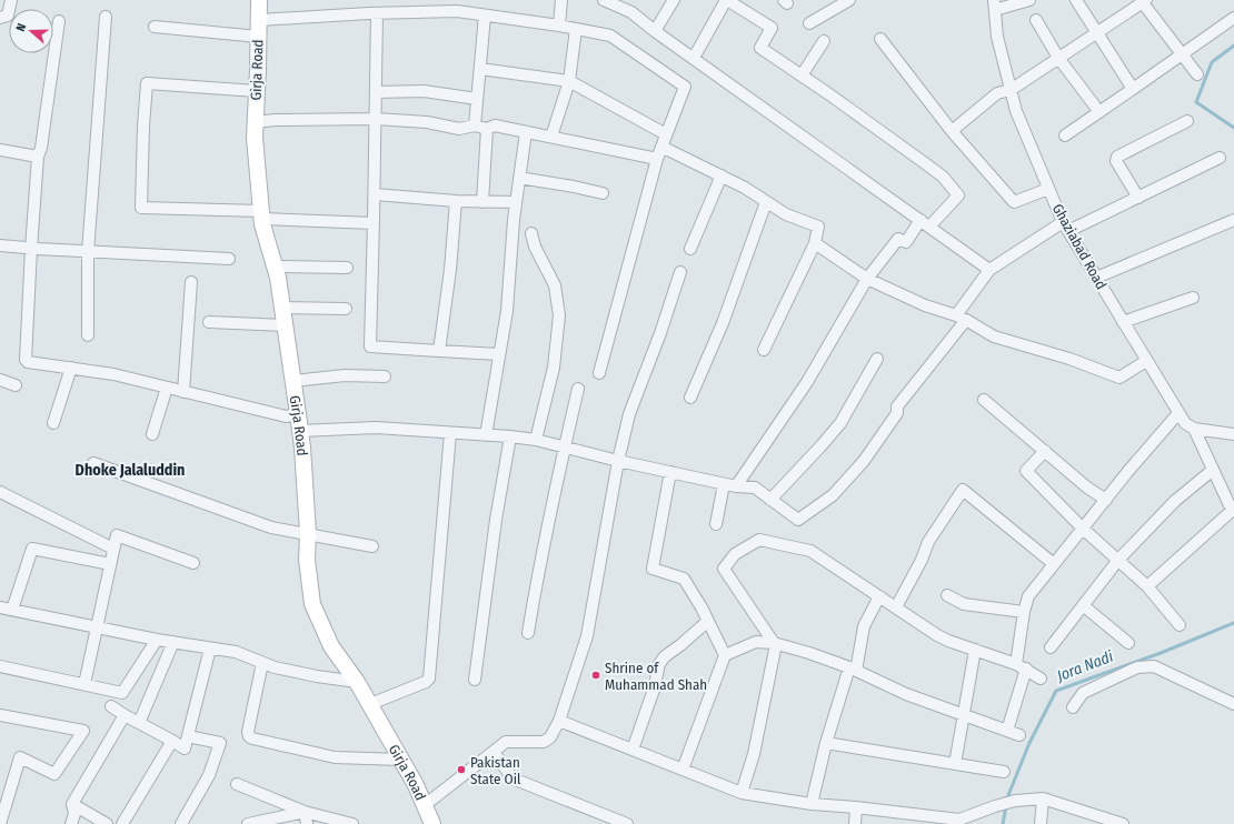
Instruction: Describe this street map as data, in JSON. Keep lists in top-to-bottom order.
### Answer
{
  "streets": {
    "main road": ["Girja Road"],
    "street": ["Ghaziabad Road"]
  },
  "districts": ["Dhoke Jalaluddin"],
  "water": ["Jora Nadi"],
  "places": ["Shrine of Muhammad Shah", "Pakistan State Oil"],
  "north": "left"
}
